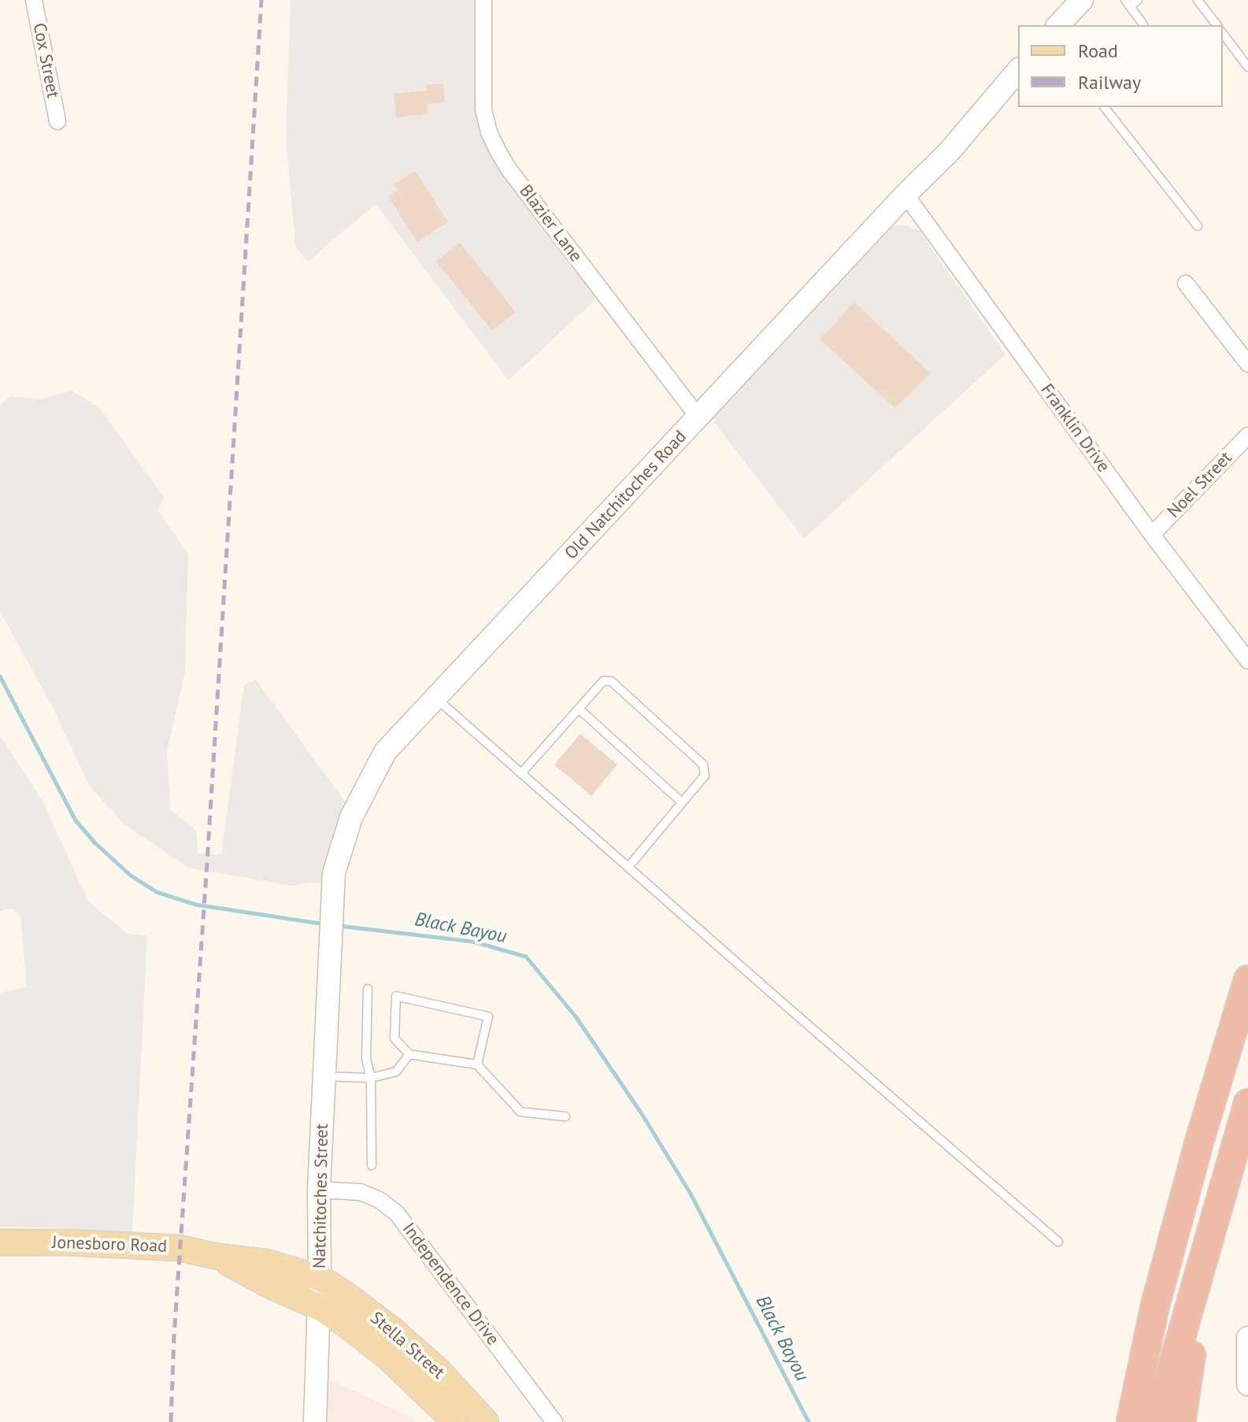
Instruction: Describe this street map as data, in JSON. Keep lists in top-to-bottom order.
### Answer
{
  "streets": {
    "main road": ["Jonesboro Road", "Stella Street"],
    "street": [
      "Cox Street",
      "Blazier Lane",
      "Franklin Drive",
      "Noel Street",
      "Old Natchitoches Road",
      "Natchitoches Street",
      "Independence Drive"
    ]
  },
  "crossings": [
    ["Blazier Lane", "Old Natchitoches Road"],
    ["Franklin Drive", "Noel Street"],
    ["Franklin Drive", "Old Natchitoches Road"],
    ["Old Natchitoches Road", "Natchitoches Street"],
    ["Natchitoches Street", "Jonesboro Road"],
    ["Natchitoches Street", "Independence Drive"],
    ["Natchitoches Street", "Stella Street"],
    ["Jonesboro Road", "Stella Street"]
  ],
  "water": ["Black Bayou"],
  "legend": ["Road", "Railway"]
}
